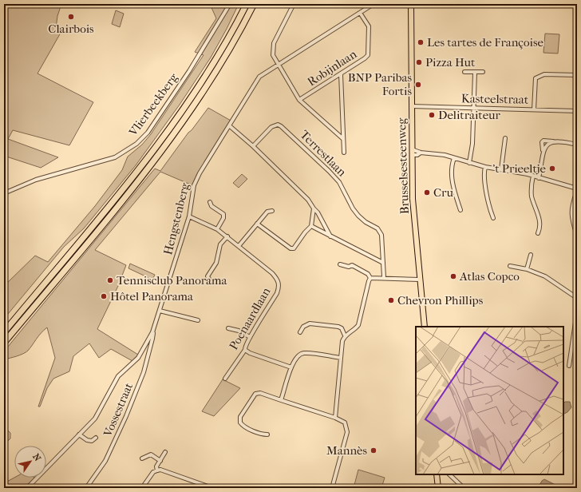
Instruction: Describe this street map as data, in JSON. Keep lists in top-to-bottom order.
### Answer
{
  "streets": {
    "main road": ["Brusselsesteenweg"],
    "street": [
      "Robijnlaan",
      "Kasteelstraat",
      "Vlierbeekberg",
      "Terrestlaan",
      "Hengstenberg",
      "Poenaardlaan",
      "Vossestraat"
    ]
  },
  "crossings": [
    ["Robijnlaan", "Hengstenberg"],
    ["Kasteelstraat", "Brusselsesteenweg"],
    ["Hengstenberg", "Poenaardlaan"],
    ["Hengstenberg", "Vossestraat"]
  ],
  "places": [
    "Clairbois",
    "Les tartes de Françoise",
    "Pizza Hut",
    "BNP Paribas Fortis",
    "Delitraiteur",
    "’t Prieeltje",
    "Cru",
    "Atlas Copco",
    "Tennisclub Panorama",
    "Hôtel Panorama",
    "Chevron Phillips",
    "Mannès"
  ],
  "north": "top right"
}
